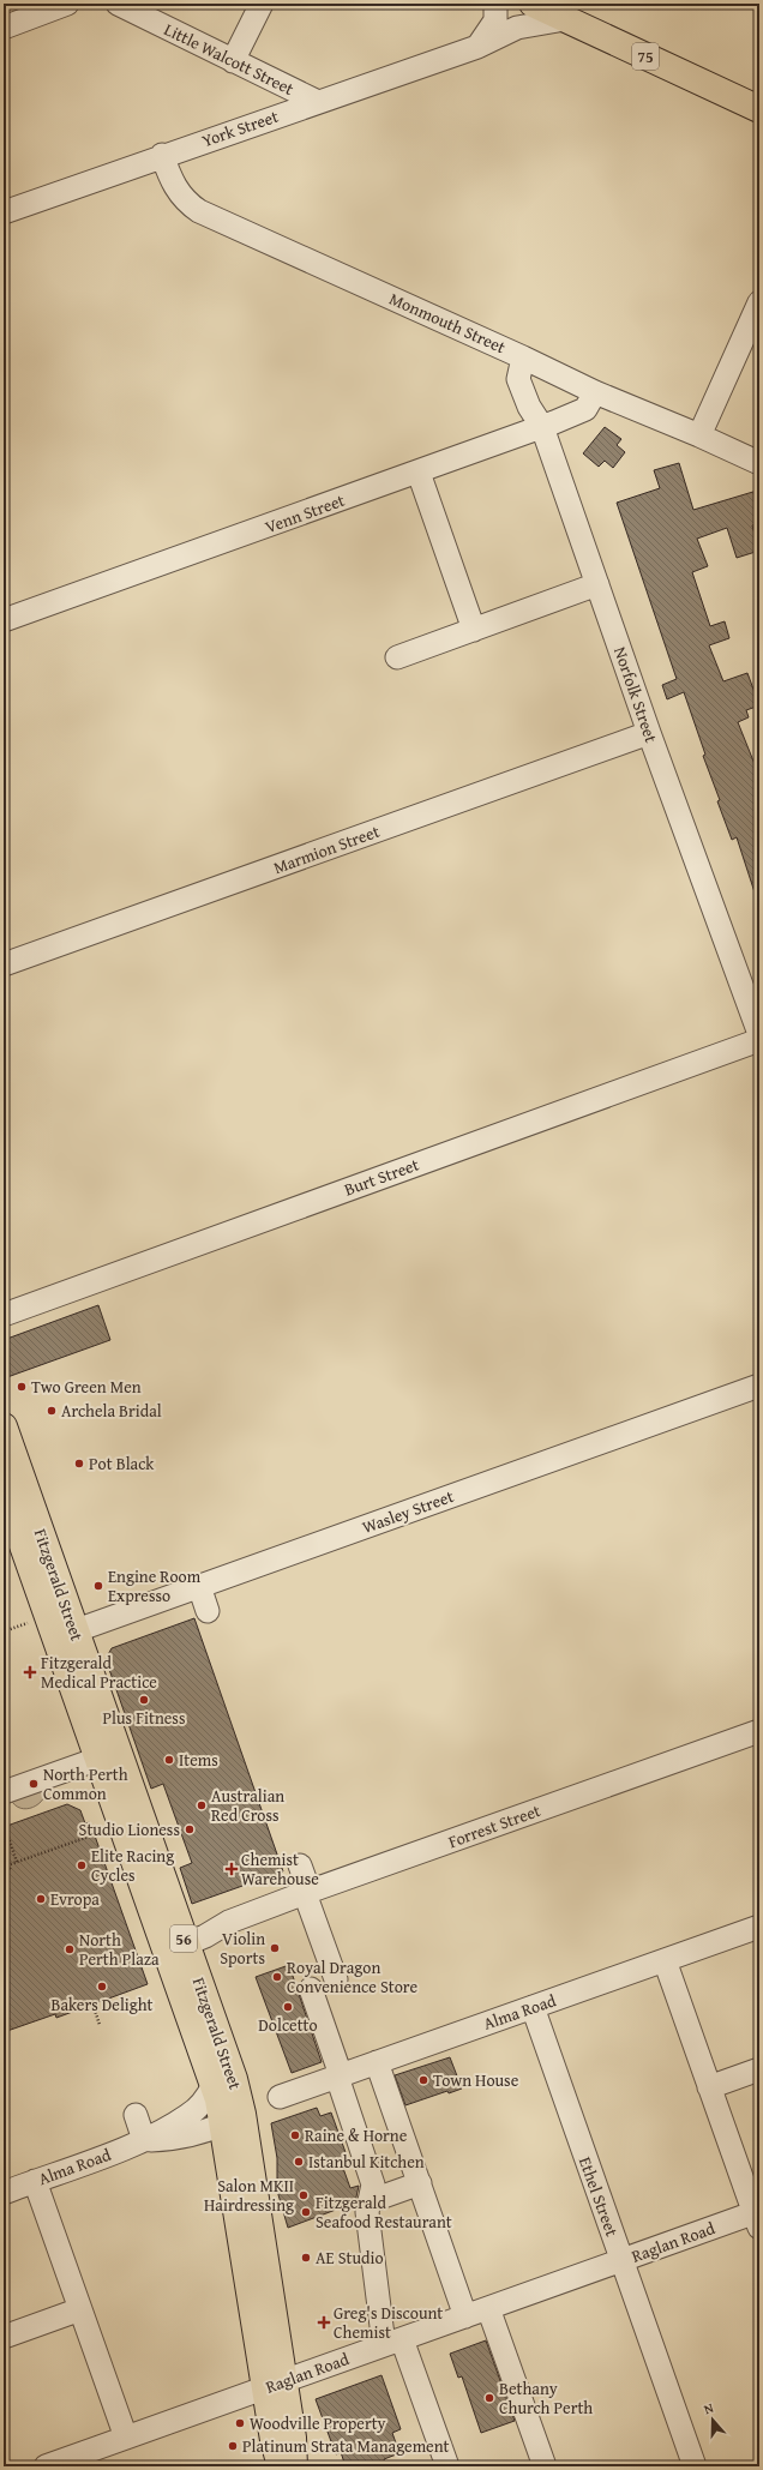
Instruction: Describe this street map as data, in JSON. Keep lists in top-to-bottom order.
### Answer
{
  "streets": {
    "main road": ["75", "Fitzgerald Street", "56"],
    "street": [
      "Little Walcott Street",
      "York Street",
      "Monmouth Street",
      "Venn Street",
      "Norfolk Street",
      "Marmion Street",
      "Burt Street",
      "Wasley Street",
      "Forrest Street",
      "Alma Road",
      "Ethel Street",
      "Raglan Road"
    ]
  },
  "crossings": [
    ["75", "York Street"],
    ["Little Walcott Street", "York Street"],
    ["York Street", "Monmouth Street"],
    ["Monmouth Street", "Venn Street"],
    ["Monmouth Street", "Norfolk Street"],
    ["Venn Street", "Norfolk Street"],
    ["Norfolk Street", "Marmion Street"],
    ["Wasley Street", "Fitzgerald Street"],
    ["Fitzgerald Street", "Forrest Street"],
    ["Fitzgerald Street", "Alma Road"],
    ["Fitzgerald Street", "Raglan Road"],
    ["Alma Road", "Ethel Street"],
    ["Ethel Street", "Raglan Road"]
  ],
  "places": {
    "other": [
      "Two Green Men",
      "Archela Bridal",
      "Pot Black",
      "Engine Room Expresso",
      "Plus Fitness",
      "Items",
      "North Perth Common",
      "Australian Red Cross",
      "Studio Lioness",
      "Elite Racing Cycles",
      "Evropa",
      "Violin Sports",
      "North Perth Plaza",
      "Royal Dragon Convenience Store",
      "Bakers Delight",
      "Dolcetto",
      "Town House",
      "Raine & Horne",
      "Istanbul Kitchen",
      "Salon MKII Hairdressing",
      "Fitzgerald Seafood Restaurant",
      "AE Studio",
      "Bethany Church Perth",
      "Woodville Property",
      "Platinum Strata Management"
    ],
    "health": ["Fitzgerald Medical Practice", "Chemist Warehouse", "Greg's Discount Chemist"]
  },
  "north": "top"
}
